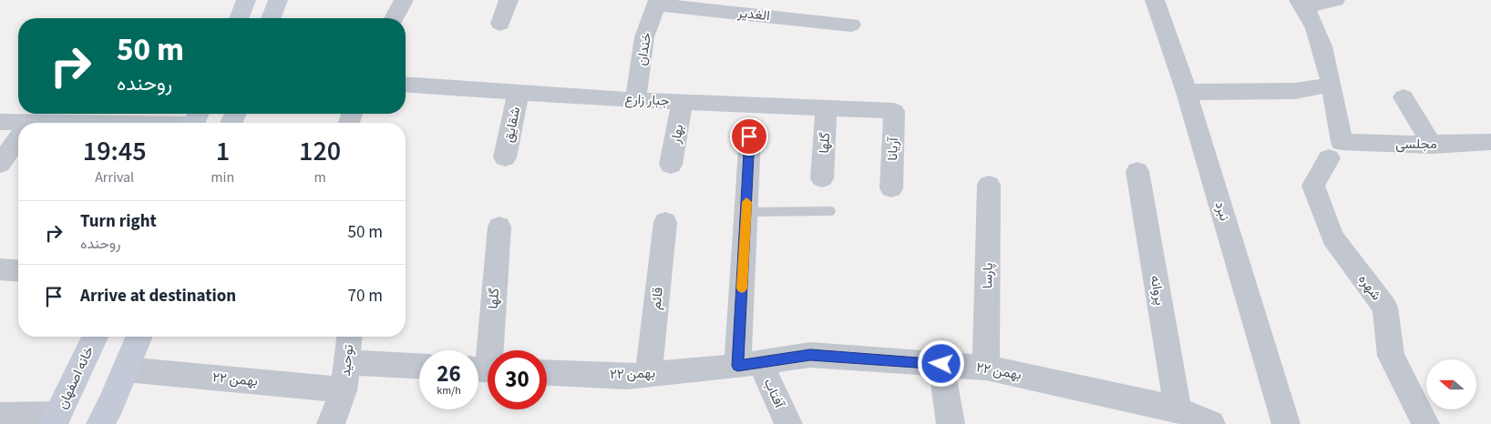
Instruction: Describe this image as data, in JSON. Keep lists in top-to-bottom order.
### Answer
{
  "streets": {
    "main road": ["خانه اصفهان"],
    "street": [
      "الغدیر",
      "خندان",
      "جبار زارع",
      "شقایق",
      "بهار",
      "گلها",
      "مجلسی",
      "آریانا",
      "نبرد",
      "پارسا",
      "شهره",
      "پروانه",
      "قائم",
      "توحید",
      "۲۲ بهمن",
      "آفتاب"
    ]
  },
  "crossings": [
    ["الغدیر", "خندان"],
    ["خندان", "جبار زارع"],
    ["جبار زارع", "شقایق"],
    ["جبار زارع", "بهار"],
    ["جبار زارع", "گلها"],
    ["جبار زارع", "آریانا"],
    ["مجلسی", "شهره"],
    ["پارسا", "۲۲ بهمن"],
    ["پروانه", "۲۲ بهمن"],
    ["قائم", "۲۲ بهمن"],
    ["توحید", "۲۲ بهمن"],
    ["۲۲ بهمن", "آفتاب"]
  ],
  "north": "left",
  "page": {
    "turn": ["50 m", "روحنده"],
    "eta": [
      "19:45",
      "Arrival",
      "1",
      "min",
      "120",
      "m"
    ],
    "list": [
      {
        "name": "Turn right",
        "note": "روحنده",
        "value": "50 m"
      },
      {
        "name": "Arrive at destination",
        "value": "70 m"
      }
    ],
    "speed": "26 km/h",
    "limit": "30"
  }
}
